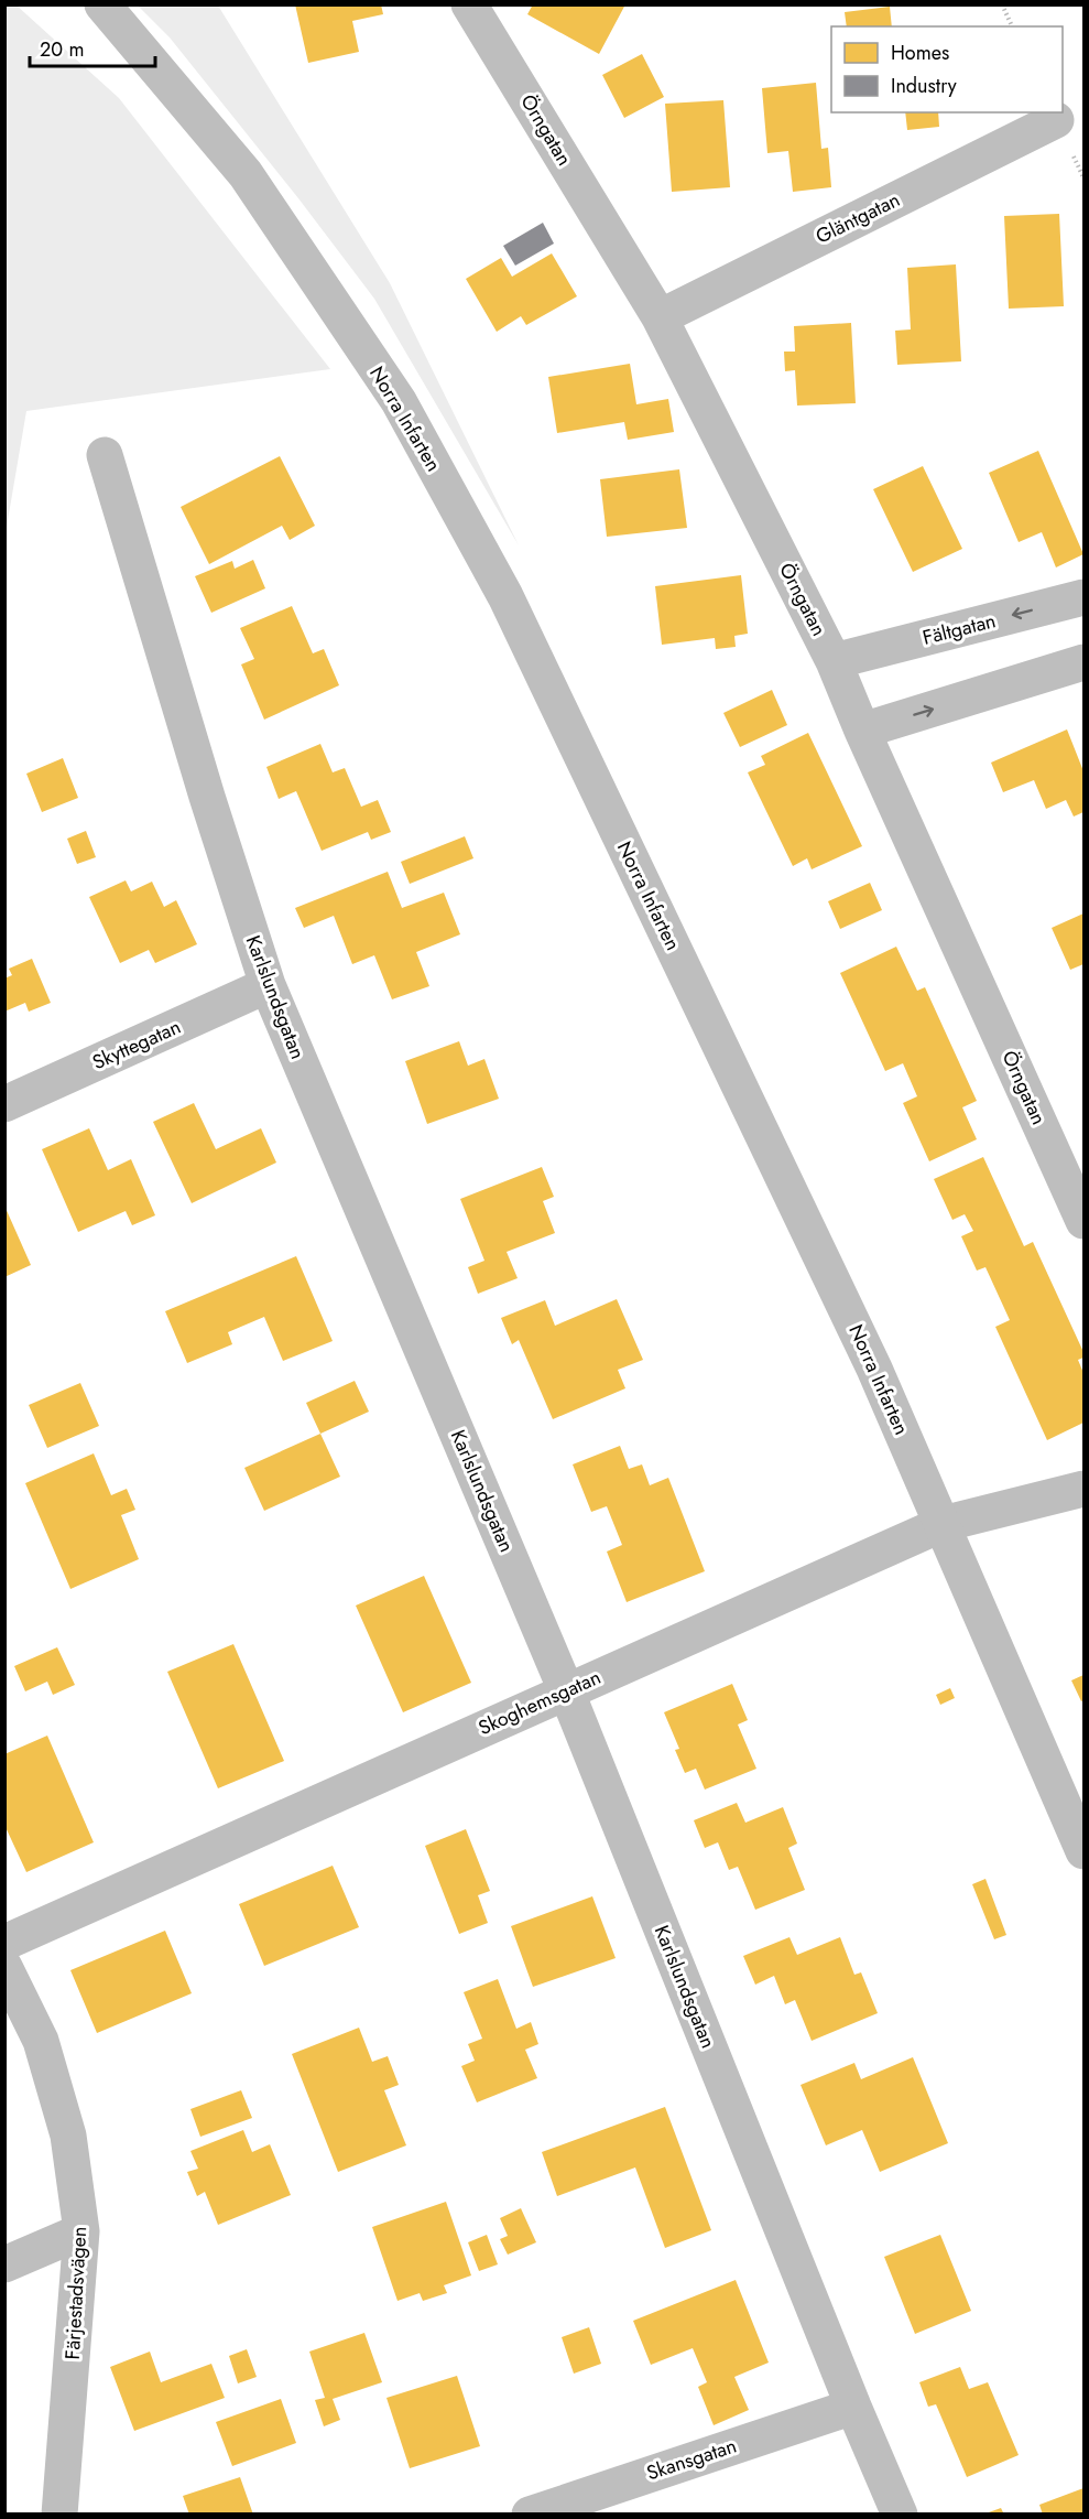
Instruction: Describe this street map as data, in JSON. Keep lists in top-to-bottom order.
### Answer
{
  "streets": {
    "street": [
      "Örngatan",
      "Gläntgatan",
      "Norra Infarten",
      "Fältgatan",
      "Karlslundsgatan",
      "Skyttegatan",
      "Skoghemsgatan",
      "Färjestadsvägen",
      "Skansgatan"
    ]
  },
  "crossings": [
    ["Örngatan", "Gläntgatan"],
    ["Örngatan", "Fältgatan"],
    ["Norra Infarten", "Skoghemsgatan"],
    ["Karlslundsgatan", "Skyttegatan"],
    ["Karlslundsgatan", "Skoghemsgatan"],
    ["Karlslundsgatan", "Skansgatan"]
  ],
  "legend": ["Homes", "Industry"],
  "scale_bar": "20 m"
}
